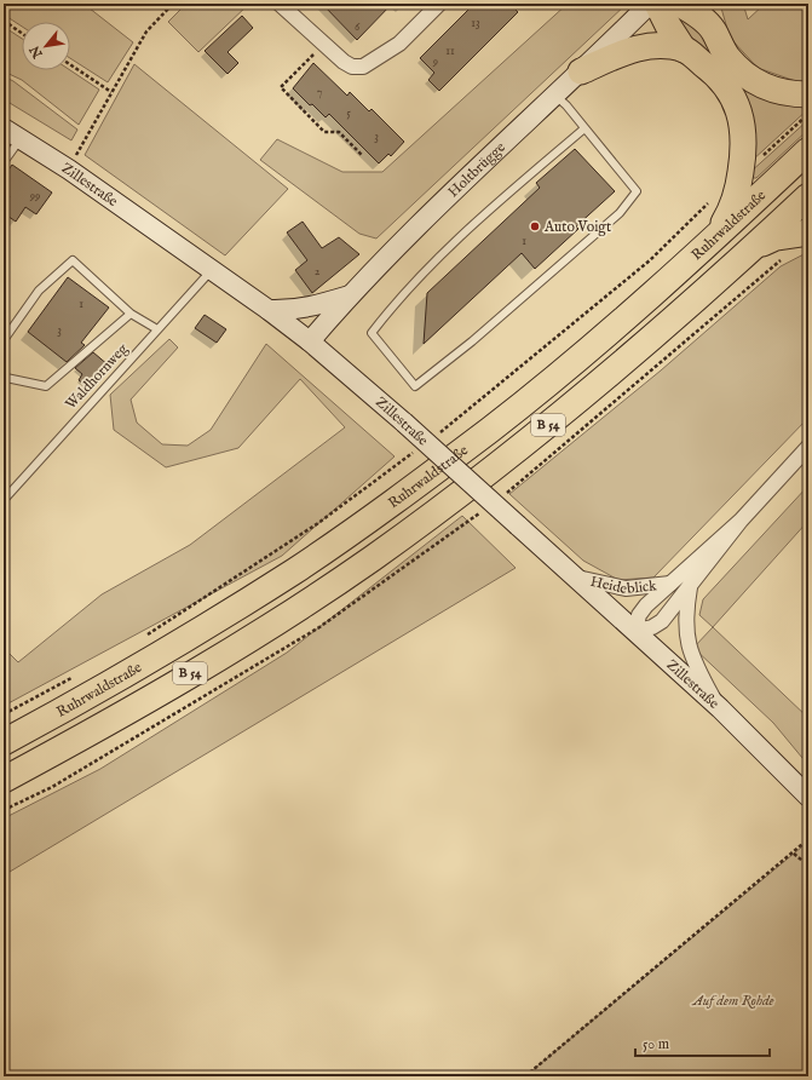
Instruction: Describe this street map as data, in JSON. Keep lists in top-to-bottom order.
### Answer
{
  "streets": {
    "highway": ["Ruhrwaldstraße", "B 54"],
    "main road": ["Holtbrügge", "Zillestraße"],
    "street": ["Heideblick"],
    "lane": ["Waldhornweg"]
  },
  "crossings": [
    ["Holtbrügge", "Zillestraße"],
    ["Zillestraße", "Waldhornweg"],
    ["Zillestraße", "Heideblick"]
  ],
  "parks": ["Auf dem Rohde"],
  "places": ["Auto Voigt"],
  "house_numbers": [
    "13",
    "6",
    "11",
    "9",
    "7",
    "5",
    "3",
    "99",
    "1",
    "2",
    "1",
    "3"
  ],
  "scale_bar": "50 m",
  "north": "bottom left"
}
